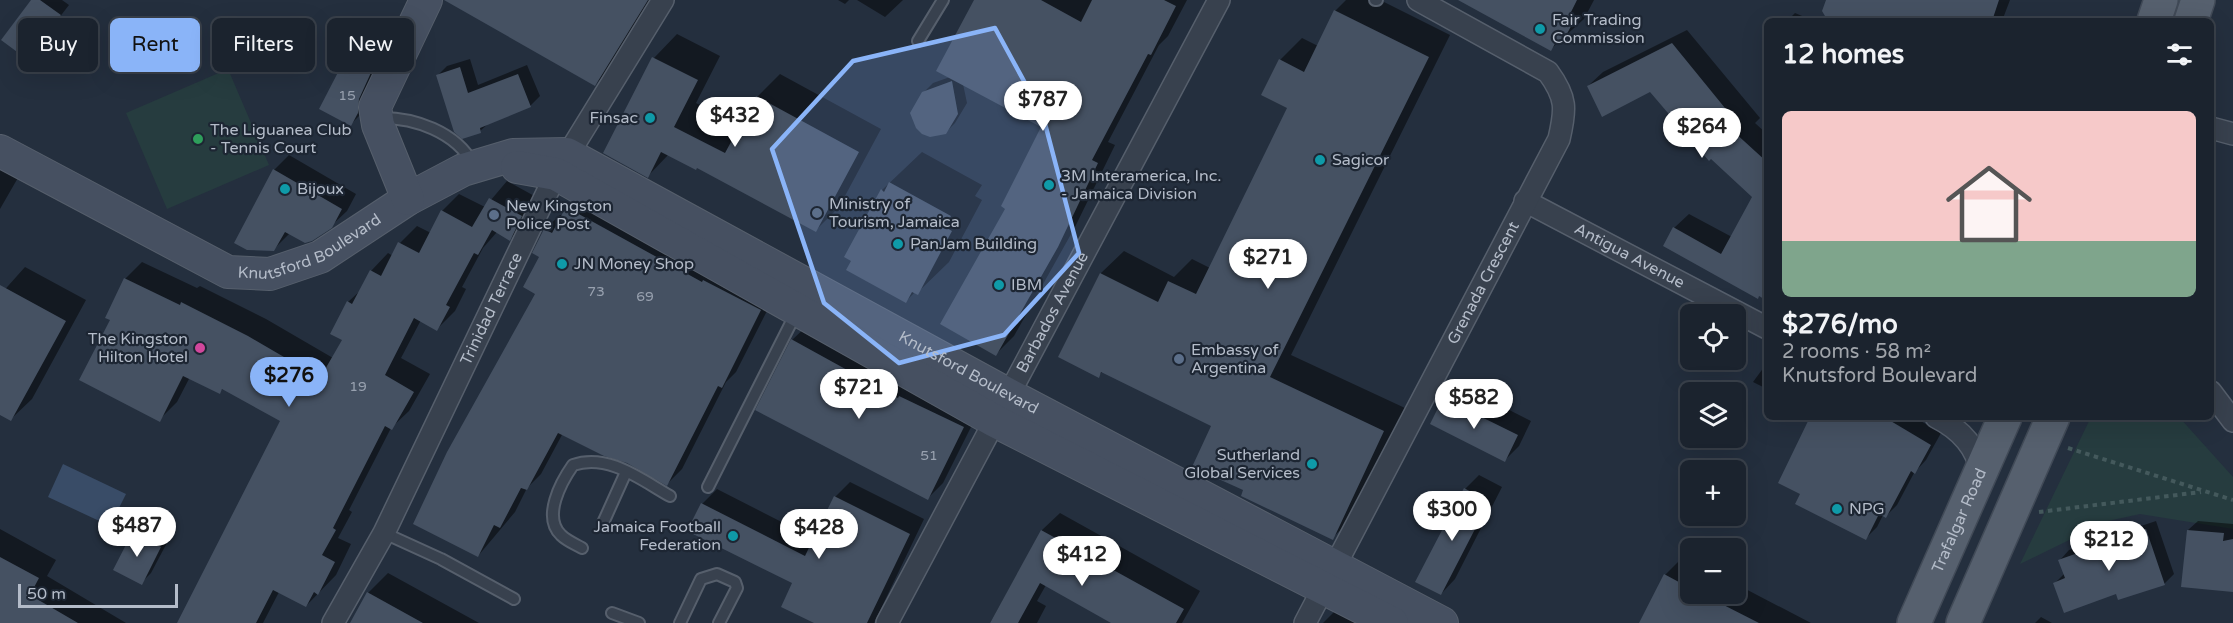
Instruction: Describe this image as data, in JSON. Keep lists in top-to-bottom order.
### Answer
{
  "streets": {
    "main road": ["Knutsford Boulevard", "Trafalgar Road"],
    "street": [
      "Antigua Avenue",
      "Grenada Crescent",
      "Trinidad Terrace",
      "Barbados Avenue"
    ]
  },
  "crossings": [
    ["Knutsford Boulevard", "Grenada Crescent"],
    ["Knutsford Boulevard", "Trinidad Terrace"],
    ["Knutsford Boulevard", "Barbados Avenue"],
    ["Antigua Avenue", "Grenada Crescent"]
  ],
  "places": [
    "Fair Trading Commission",
    "Finsac",
    "The Liguanea Club - Tennis Court",
    "Sagicor",
    "3M Interamerica, Inc. - Jamaica Division",
    "Bijoux",
    "Ministry of Tourism, Jamaica",
    "New Kingston Police Post",
    "PanJam Building",
    "JN Money Shop",
    "IBM",
    "The Kingston Hilton Hotel",
    "Embassy of Argentina",
    "Sutherland Global Services",
    "NPG",
    "Jamaica Football Federation"
  ],
  "house_numbers": [
    "15",
    "73",
    "69",
    "19",
    "51"
  ],
  "scale_bar": "50 m",
  "page": {
    "chip": [
      "Buy",
      "Rent",
      "Filters",
      "New"
    ],
    "heading": "12 homes",
    "price": [
      "$787",
      "$432",
      "$264",
      "$271",
      "$276",
      "$721",
      "$582",
      "$300",
      "$487",
      "$428",
      "$212",
      "$412"
    ],
    "list": [
      {
        "name": "$276/mo",
        "note": "2 rooms · 58 m² · Knutsford Boulevard"
      }
    ],
    "map_buttons": ["+", "−"],
    "scale": "50 m"
  }
}
